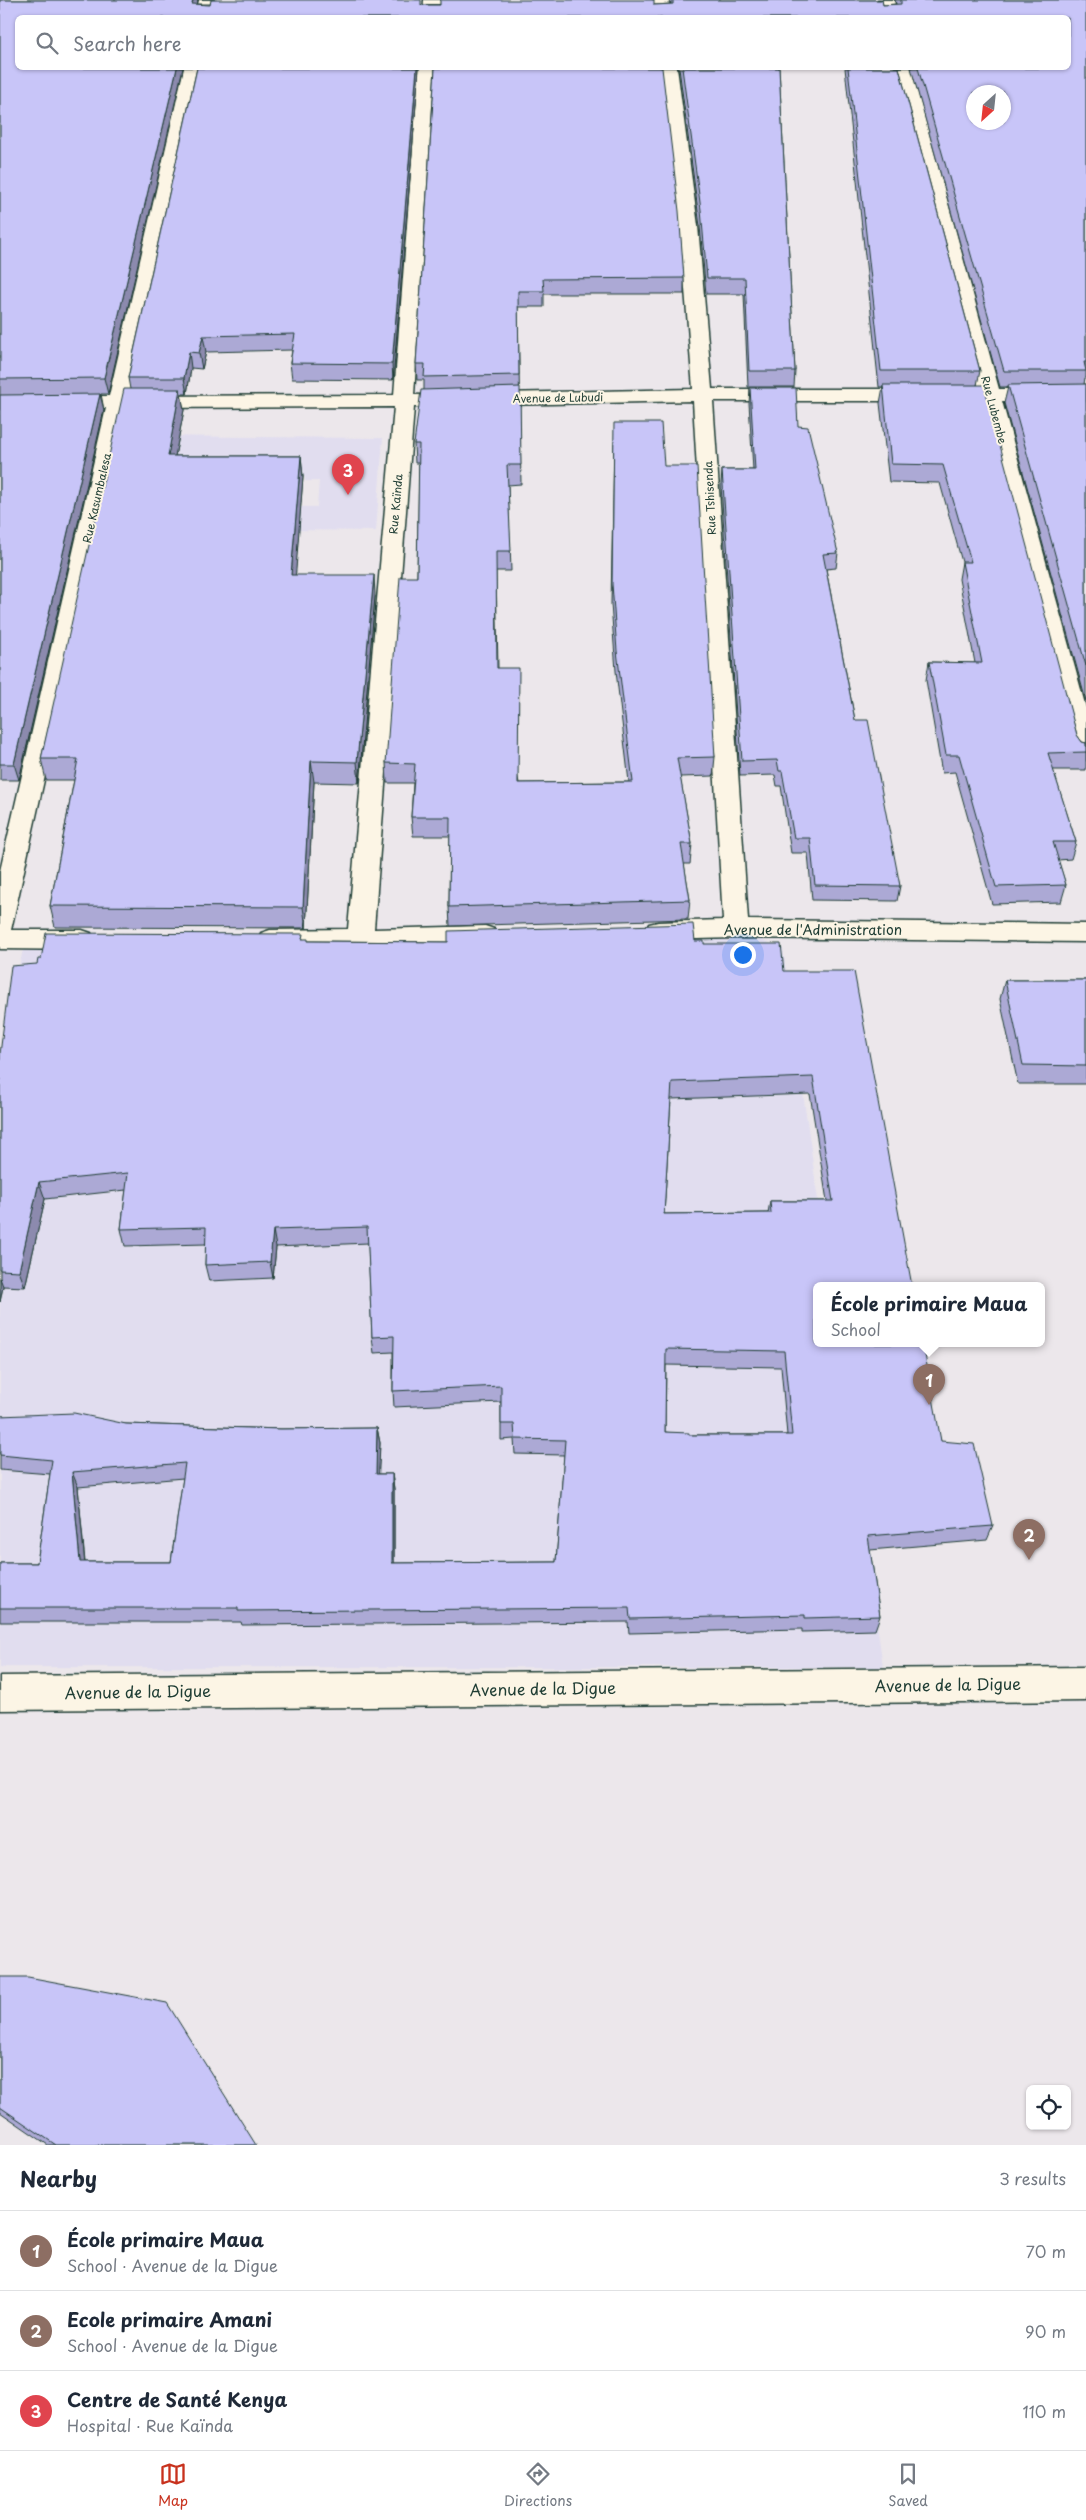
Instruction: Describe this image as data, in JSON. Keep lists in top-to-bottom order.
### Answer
{
  "streets": {
    "street": [
      "Avenue de Lubudi",
      "Rue Lubembe",
      "Rue Kasumbalesa",
      "Rue Tshisenda",
      "Rue Kaïnda",
      "Avenue de l'Administration",
      "Avenue de la Digue"
    ]
  },
  "crossings": [
    ["Avenue de Lubudi", "Rue Lubembe"],
    ["Avenue de Lubudi", "Rue Kasumbalesa"],
    ["Avenue de Lubudi", "Rue Tshisenda"],
    ["Avenue de Lubudi", "Rue Kaïnda"],
    ["Rue Tshisenda", "Avenue de l'Administration"]
  ],
  "north": "bottom left",
  "page": {
    "search": "Search here",
    "pins": ["3", "1", "2"],
    "popup": ["École primaire Maua", "School"],
    "heading": ["Nearby", "3 results"],
    "list": [
      {
        "mark": "1",
        "name": "École primaire Maua",
        "note": "School · Avenue de la Digue",
        "value": "70 m"
      },
      {
        "mark": "2",
        "name": "Ecole primaire Amani",
        "note": "School · Avenue de la Digue",
        "value": "90 m"
      },
      {
        "mark": "3",
        "name": "Centre de Santé Kenya",
        "note": "Hospital · Rue Kaïnda",
        "value": "110 m"
      }
    ],
    "nav": ["Map", "Directions", "Saved"]
  }
}
